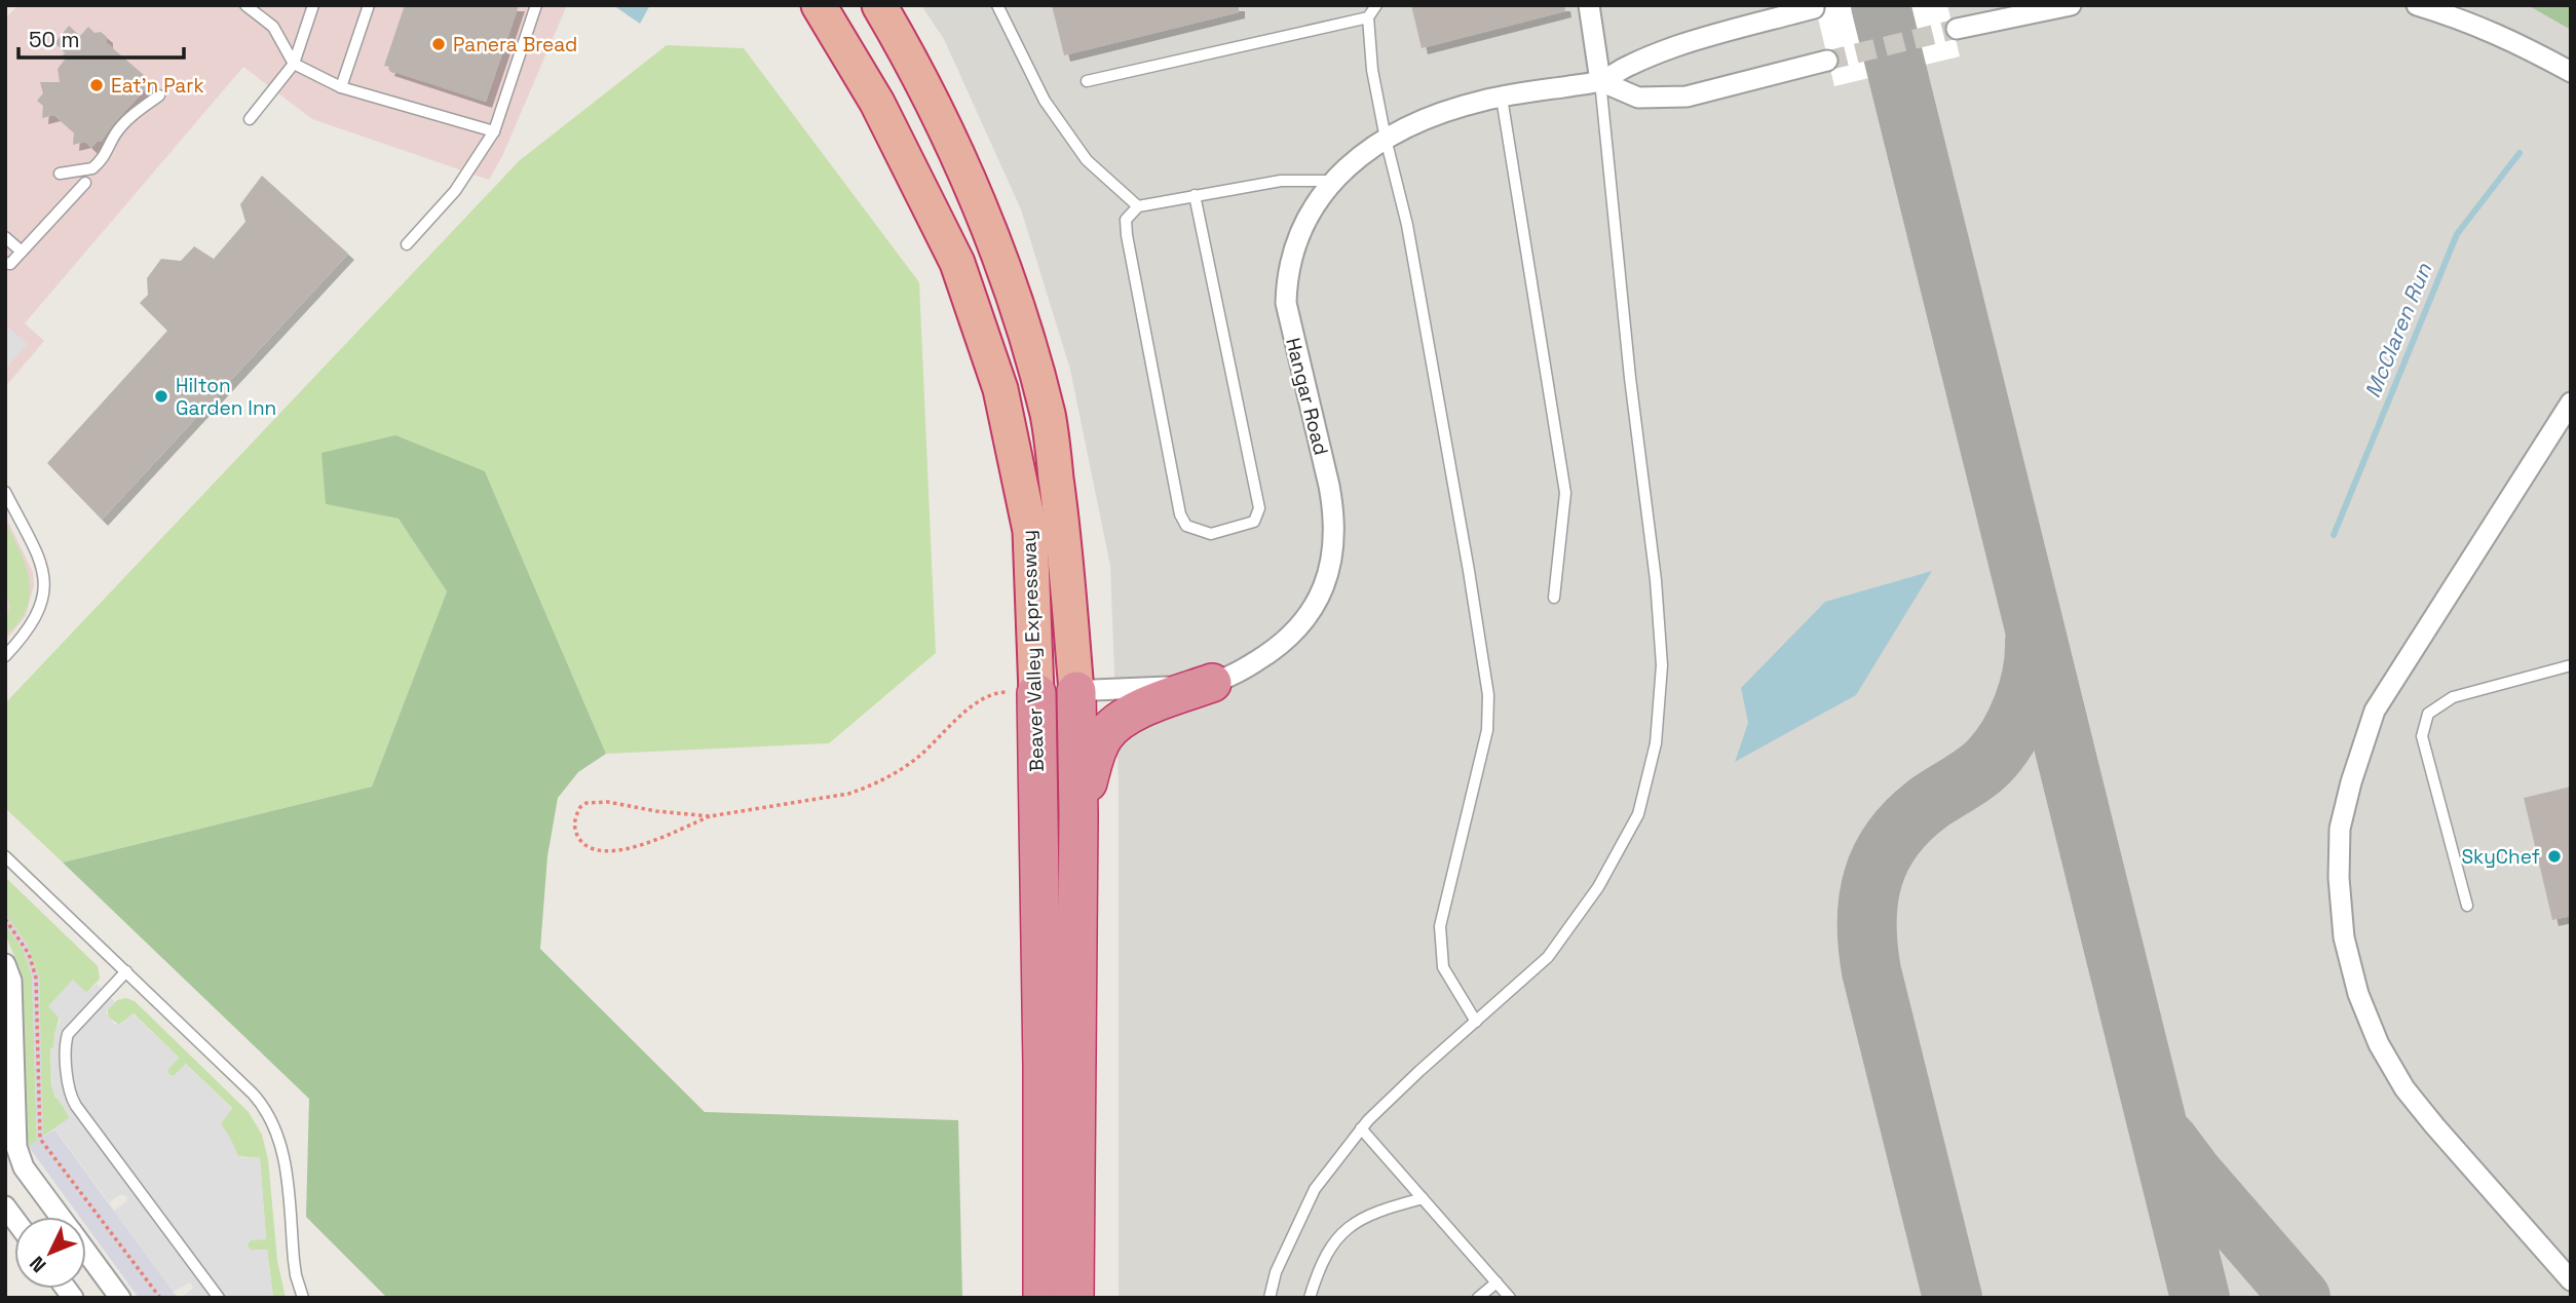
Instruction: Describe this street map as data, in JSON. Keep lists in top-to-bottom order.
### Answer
{
  "streets": {
    "highway": ["Beaver Valley Expressway"],
    "street": ["Hangar Road"]
  },
  "crossings": [
    ["Hangar Road", "Beaver Valley Expressway"]
  ],
  "water": ["McClaren Run"],
  "places": [
    "Panera Bread",
    "Eat'n Park",
    "Hilton Garden Inn",
    "SkyChef"
  ],
  "scale_bar": "50 m",
  "north": "bottom left"
}
